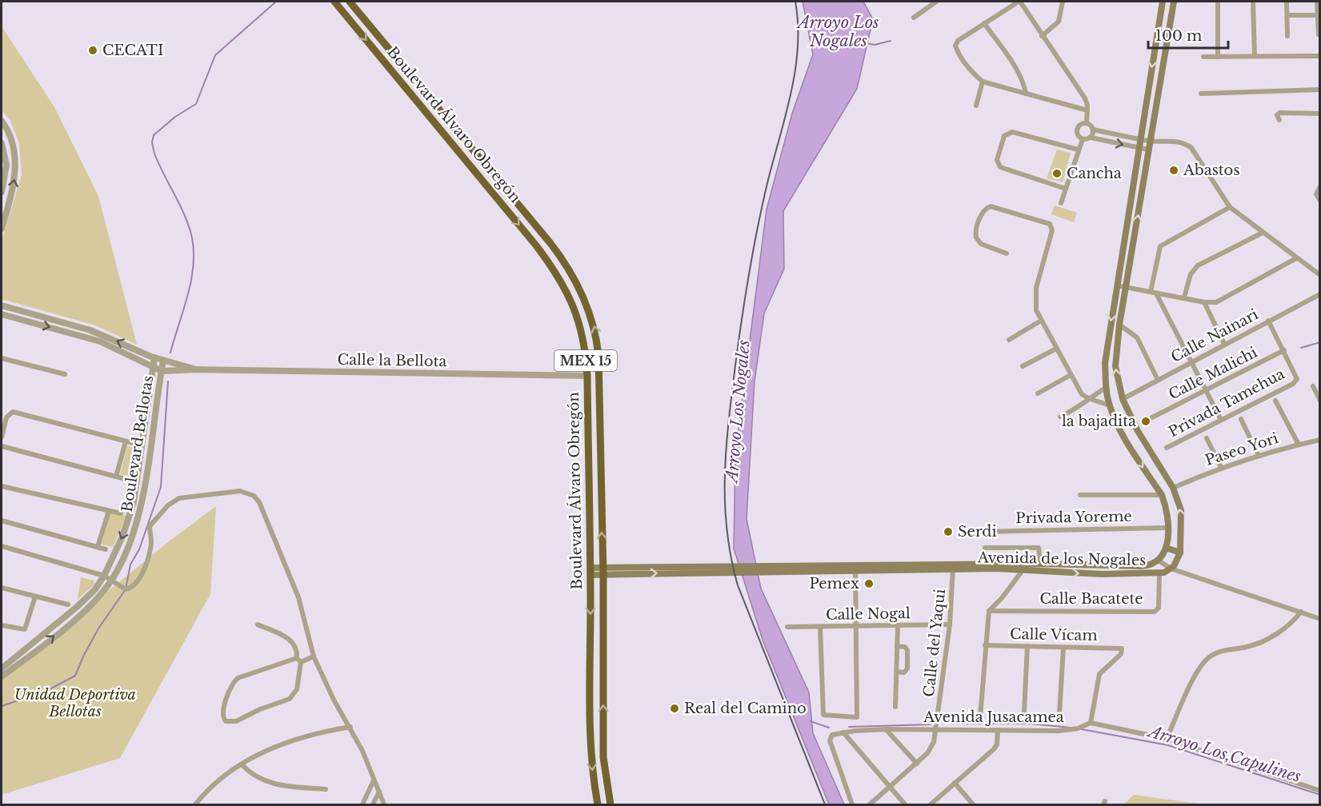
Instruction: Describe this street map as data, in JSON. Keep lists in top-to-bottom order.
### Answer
{
  "streets": {
    "highway": ["Boulevard Álvaro Obregón", "MEX 15"],
    "main road": ["Avenida de los Nogales"],
    "street": [
      "Calle Nainari",
      "Calle la Bellota",
      "Calle Malichi",
      "Privada Tamehua",
      "Boulevard Bellotas",
      "Paseo Yori",
      "Privada Yoreme",
      "Calle Bacatete",
      "Calle Nogal",
      "Calle Vícam",
      "Calle del Yaqui",
      "Avenida Jusacamea"
    ]
  },
  "crossings": [
    ["Boulevard Álvaro Obregón", "Calle la Bellota"],
    ["Boulevard Álvaro Obregón", "Avenida de los Nogales"],
    ["Calle la Bellota", "Boulevard Bellotas"],
    ["Calle Malichi", "Privada Tamehua"],
    ["Privada Yoreme", "Avenida de los Nogales"],
    ["Avenida de los Nogales", "Calle Bacatete"],
    ["Avenida de los Nogales", "Calle del Yaqui"],
    ["Calle Nogal", "Calle del Yaqui"],
    ["Calle Vícam", "Avenida Jusacamea"],
    ["Calle del Yaqui", "Avenida Jusacamea"]
  ],
  "water": ["Arroyo Los Nogales", "Arroyo Los,Capulines"],
  "parks": ["Unidad Deportiva Bellotas"],
  "places": [
    "CECATI",
    "Abastos",
    "Cancha",
    "la bajadita",
    "Serdi",
    "Pemex",
    "Real del Camino"
  ],
  "scale_bar": "100 m"
}
